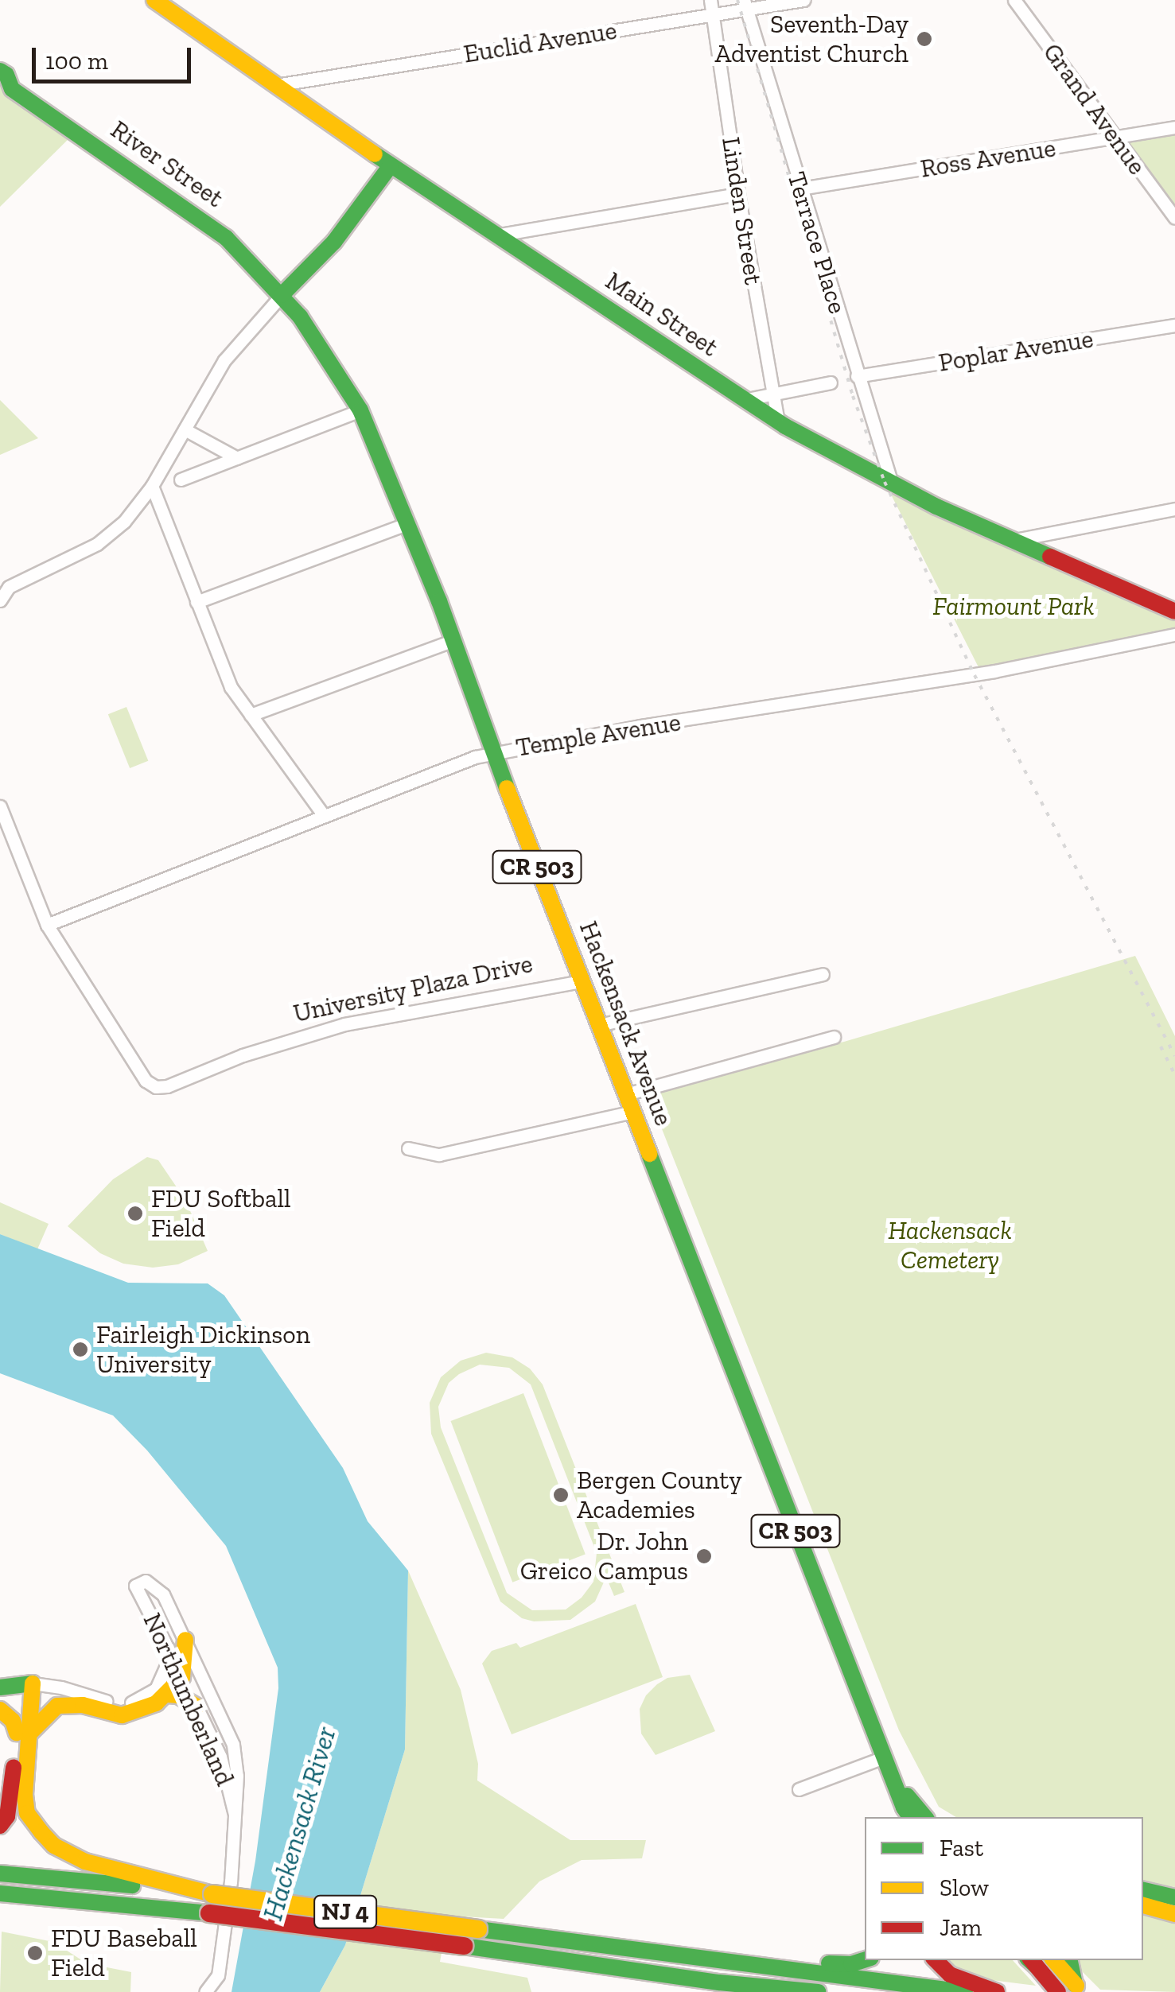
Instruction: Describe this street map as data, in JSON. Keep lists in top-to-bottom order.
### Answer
{
  "streets": {
    "main road": [
      "River Street",
      "Main Street",
      "CR 503",
      "Hackensack Avenue",
      "NJ 4"
    ],
    "street": [
      "Euclid Avenue",
      "Grand Avenue",
      "Ross Avenue",
      "Linden Street",
      "Terrace Place",
      "Poplar Avenue",
      "Temple Avenue",
      "University Plaza Drive",
      "Northumberland"
    ]
  },
  "crossings": [
    ["Euclid Avenue", "Linden Street"],
    ["Euclid Avenue", "Terrace Place"],
    ["Euclid Avenue", "Main Street"],
    ["Grand Avenue", "Ross Avenue"],
    ["Ross Avenue", "Terrace Place"],
    ["River Street", "Hackensack Avenue"],
    ["Linden Street", "Main Street"],
    ["Terrace Place", "Main Street"],
    ["Terrace Place", "Poplar Avenue"],
    ["Temple Avenue", "University Plaza Drive"],
    ["Temple Avenue", "Hackensack Avenue"],
    ["University Plaza Drive", "Hackensack Avenue"]
  ],
  "water": ["Hackensack River"],
  "parks": ["Fairmount Park", "Hackensack Cemetery"],
  "places": [
    "Seventh-Day Adventist Church",
    "FDU Softball Field",
    "Fairleigh Dickinson University",
    "Bergen County Academies",
    "Dr. John Greico Campus",
    "FDU Baseball Field"
  ],
  "legend": ["Fast", "Slow", "Jam"],
  "scale_bar": "100 m"
}
